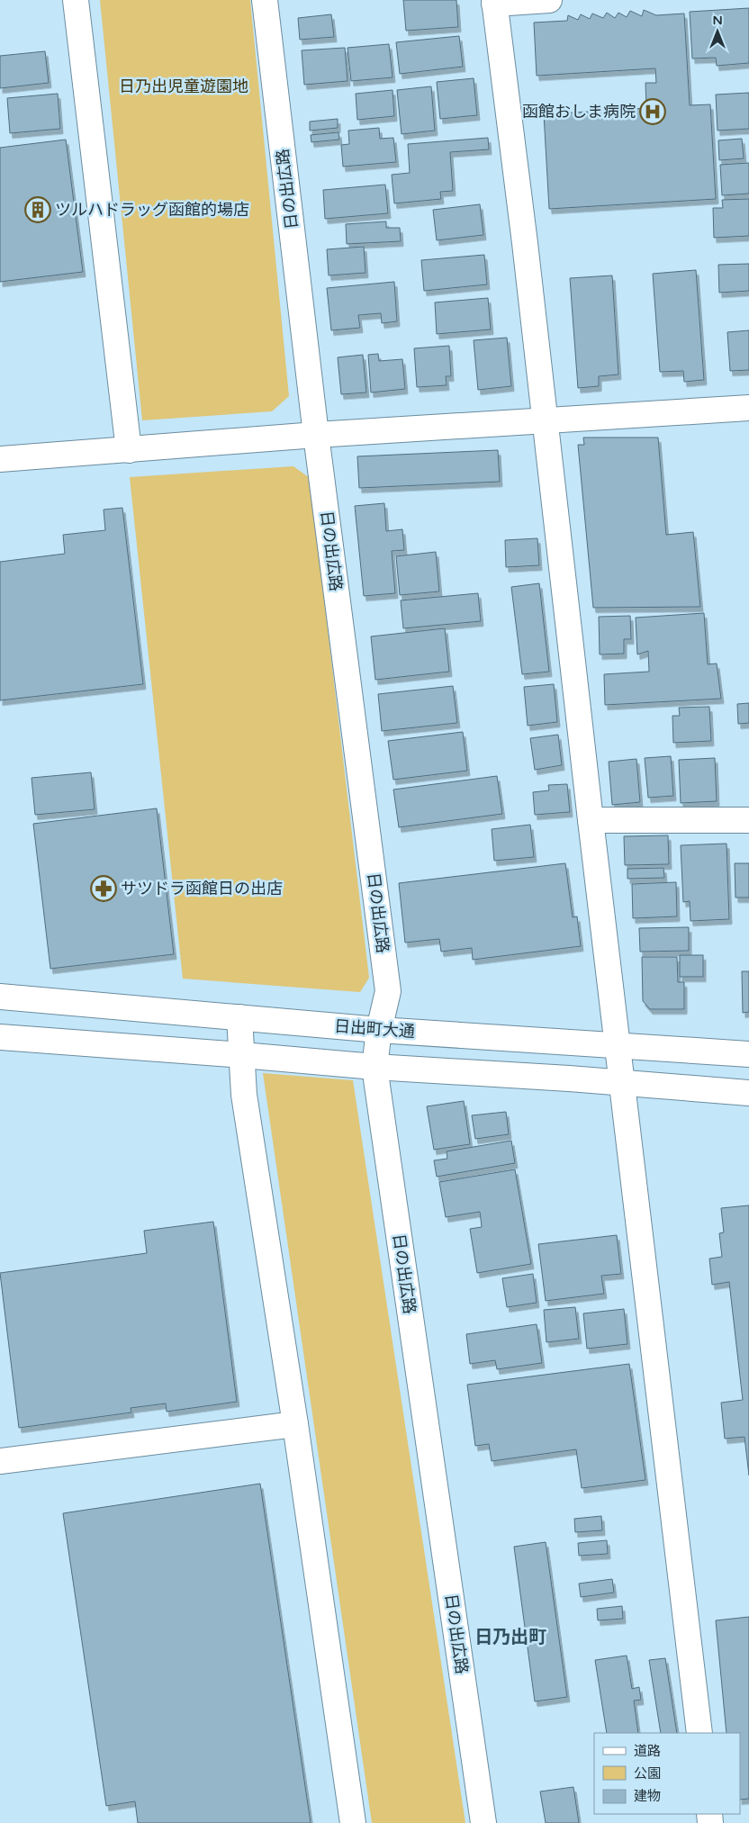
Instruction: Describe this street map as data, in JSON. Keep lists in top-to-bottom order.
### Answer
{
  "streets": {
    "street": ["日の出広路", "日出町大通"]
  },
  "crossings": [
    ["日の出広路", "日出町大通"]
  ],
  "districts": ["日乃出町"],
  "parks": ["日乃出児童遊園地"],
  "places": {
    "hospital": ["函館おしま病院"],
    "building": ["ツルハドラッグ函館的場店"],
    "pharmacy": ["サツドラ函館日の出店"]
  },
  "legend": ["道路", "公園", "建物"],
  "north": "top"
}
